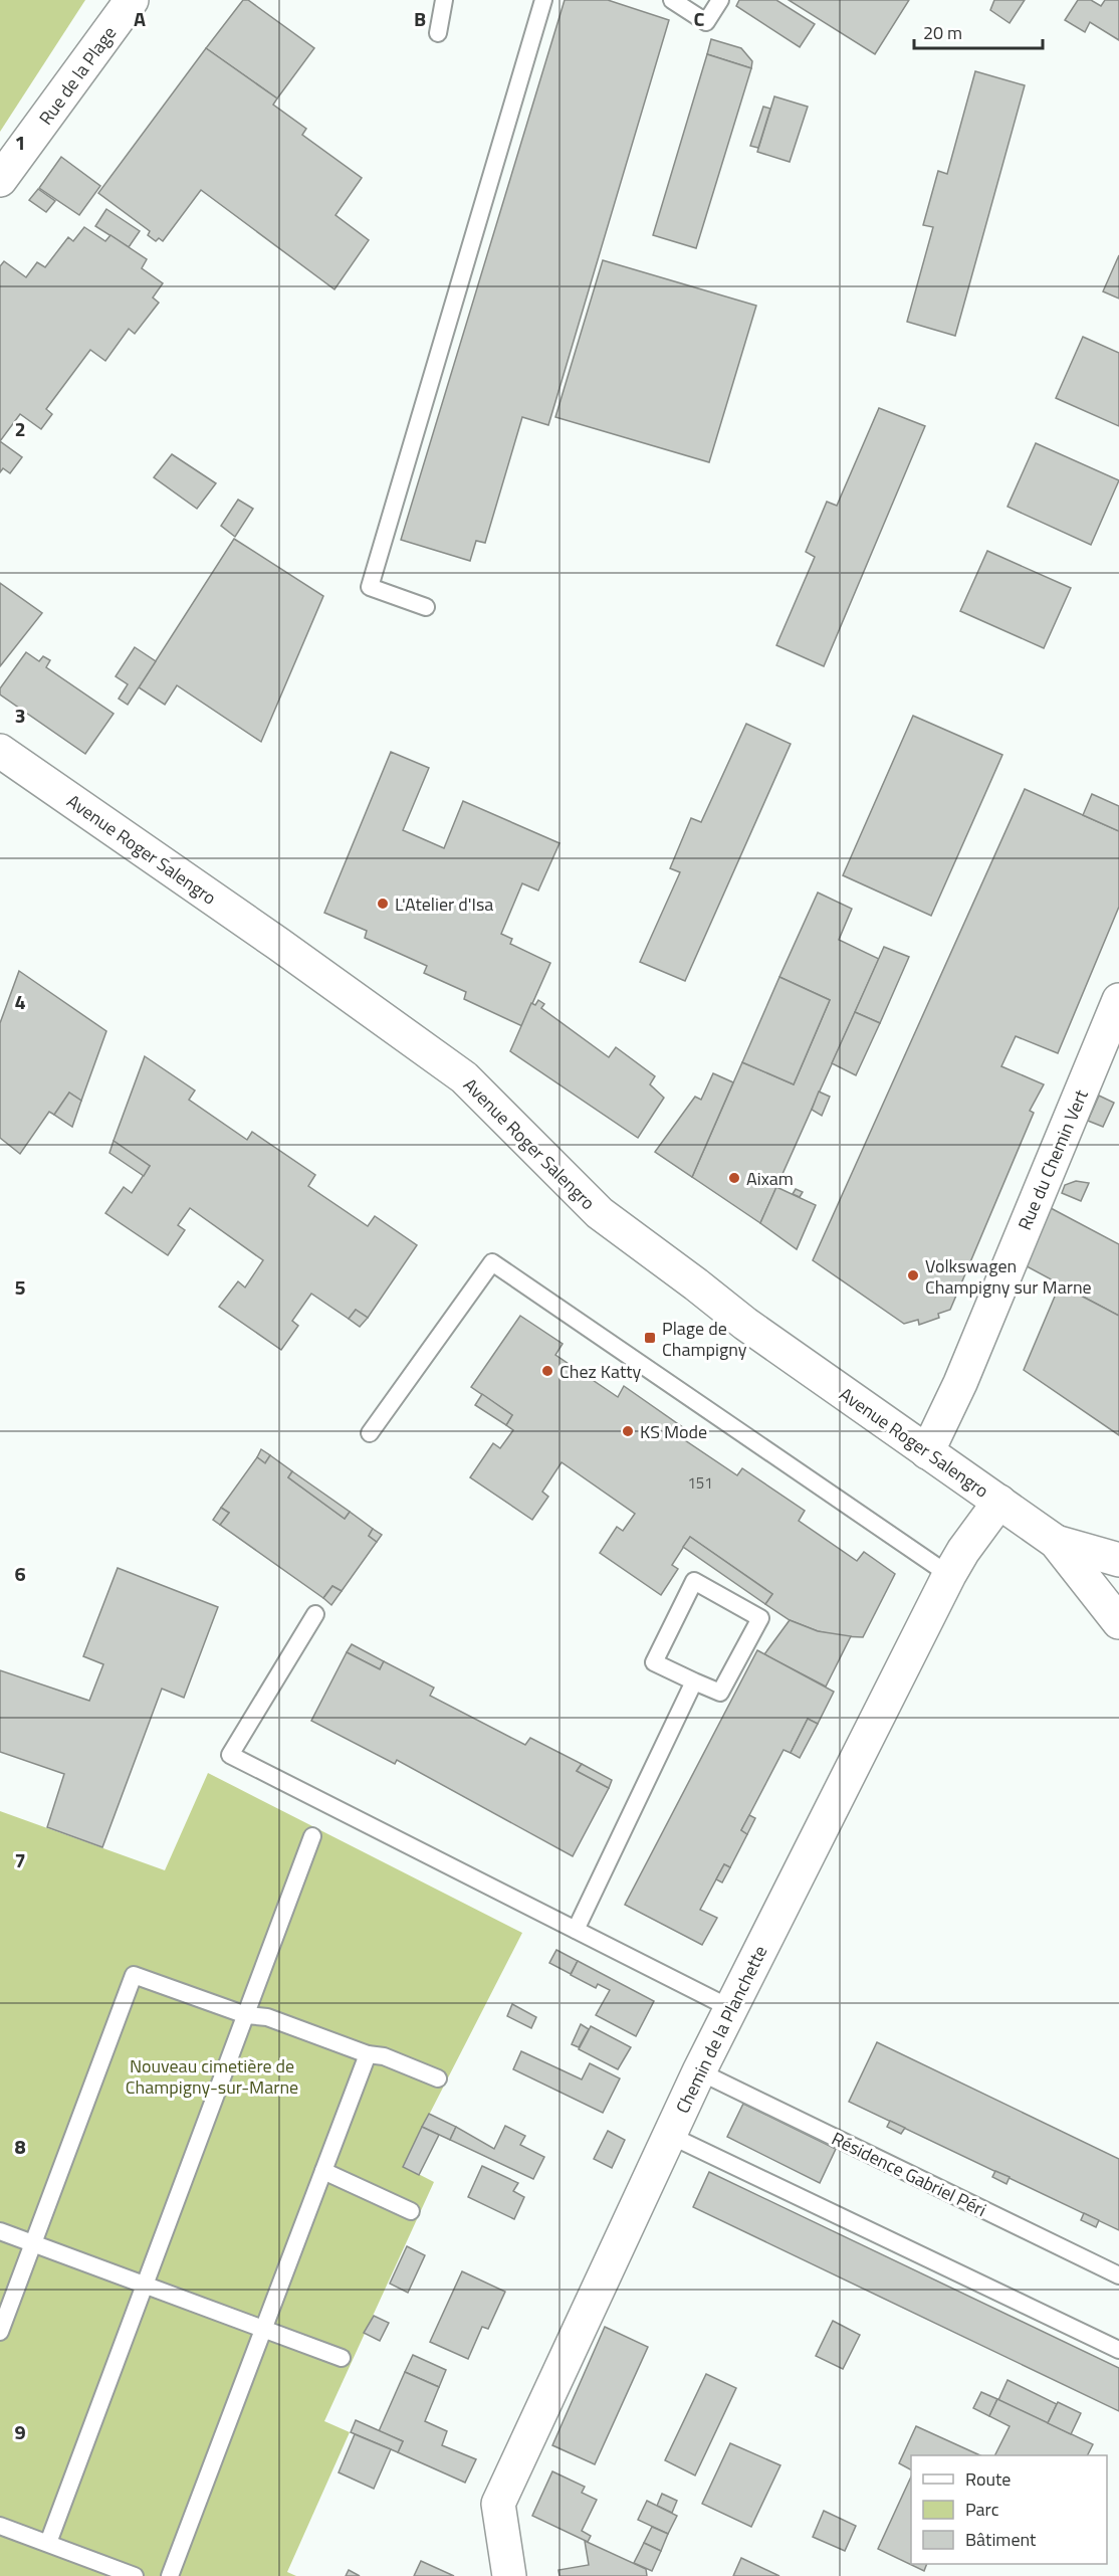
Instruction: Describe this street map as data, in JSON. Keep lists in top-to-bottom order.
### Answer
{
  "streets": {
    "street": [
      "Rue de la Plage",
      "Avenue Roger Salengro",
      "Rue du Chemin Vert",
      "Chemin de la Planchette"
    ],
    "lane": ["Résidence Gabriel Péri"]
  },
  "crossings": [
    ["Avenue Roger Salengro", "Rue du Chemin Vert"],
    ["Avenue Roger Salengro", "Chemin de la Planchette"],
    ["Chemin de la Planchette", "Résidence Gabriel Péri"]
  ],
  "parks": ["Nouveau cimetière de Champigny-sur-Marne"],
  "places": {
    "other": [
      "L'Atelier d'Isa",
      "Aixam",
      "Volkswagen Champigny sur Marne",
      "Chez Katty",
      "KS Mode"
    ],
    "transit": ["Plage de Champigny"]
  },
  "house_numbers": ["151"],
  "legend": ["Route", "Parc", "Bâtiment"],
  "scale_bar": "20 m",
  "grid": {
    "columns": ["A", "B", "C"],
    "rows": [
      "1",
      "2",
      "3",
      "4",
      "5",
      "6",
      "7",
      "8",
      "9"
    ]
  }
}
